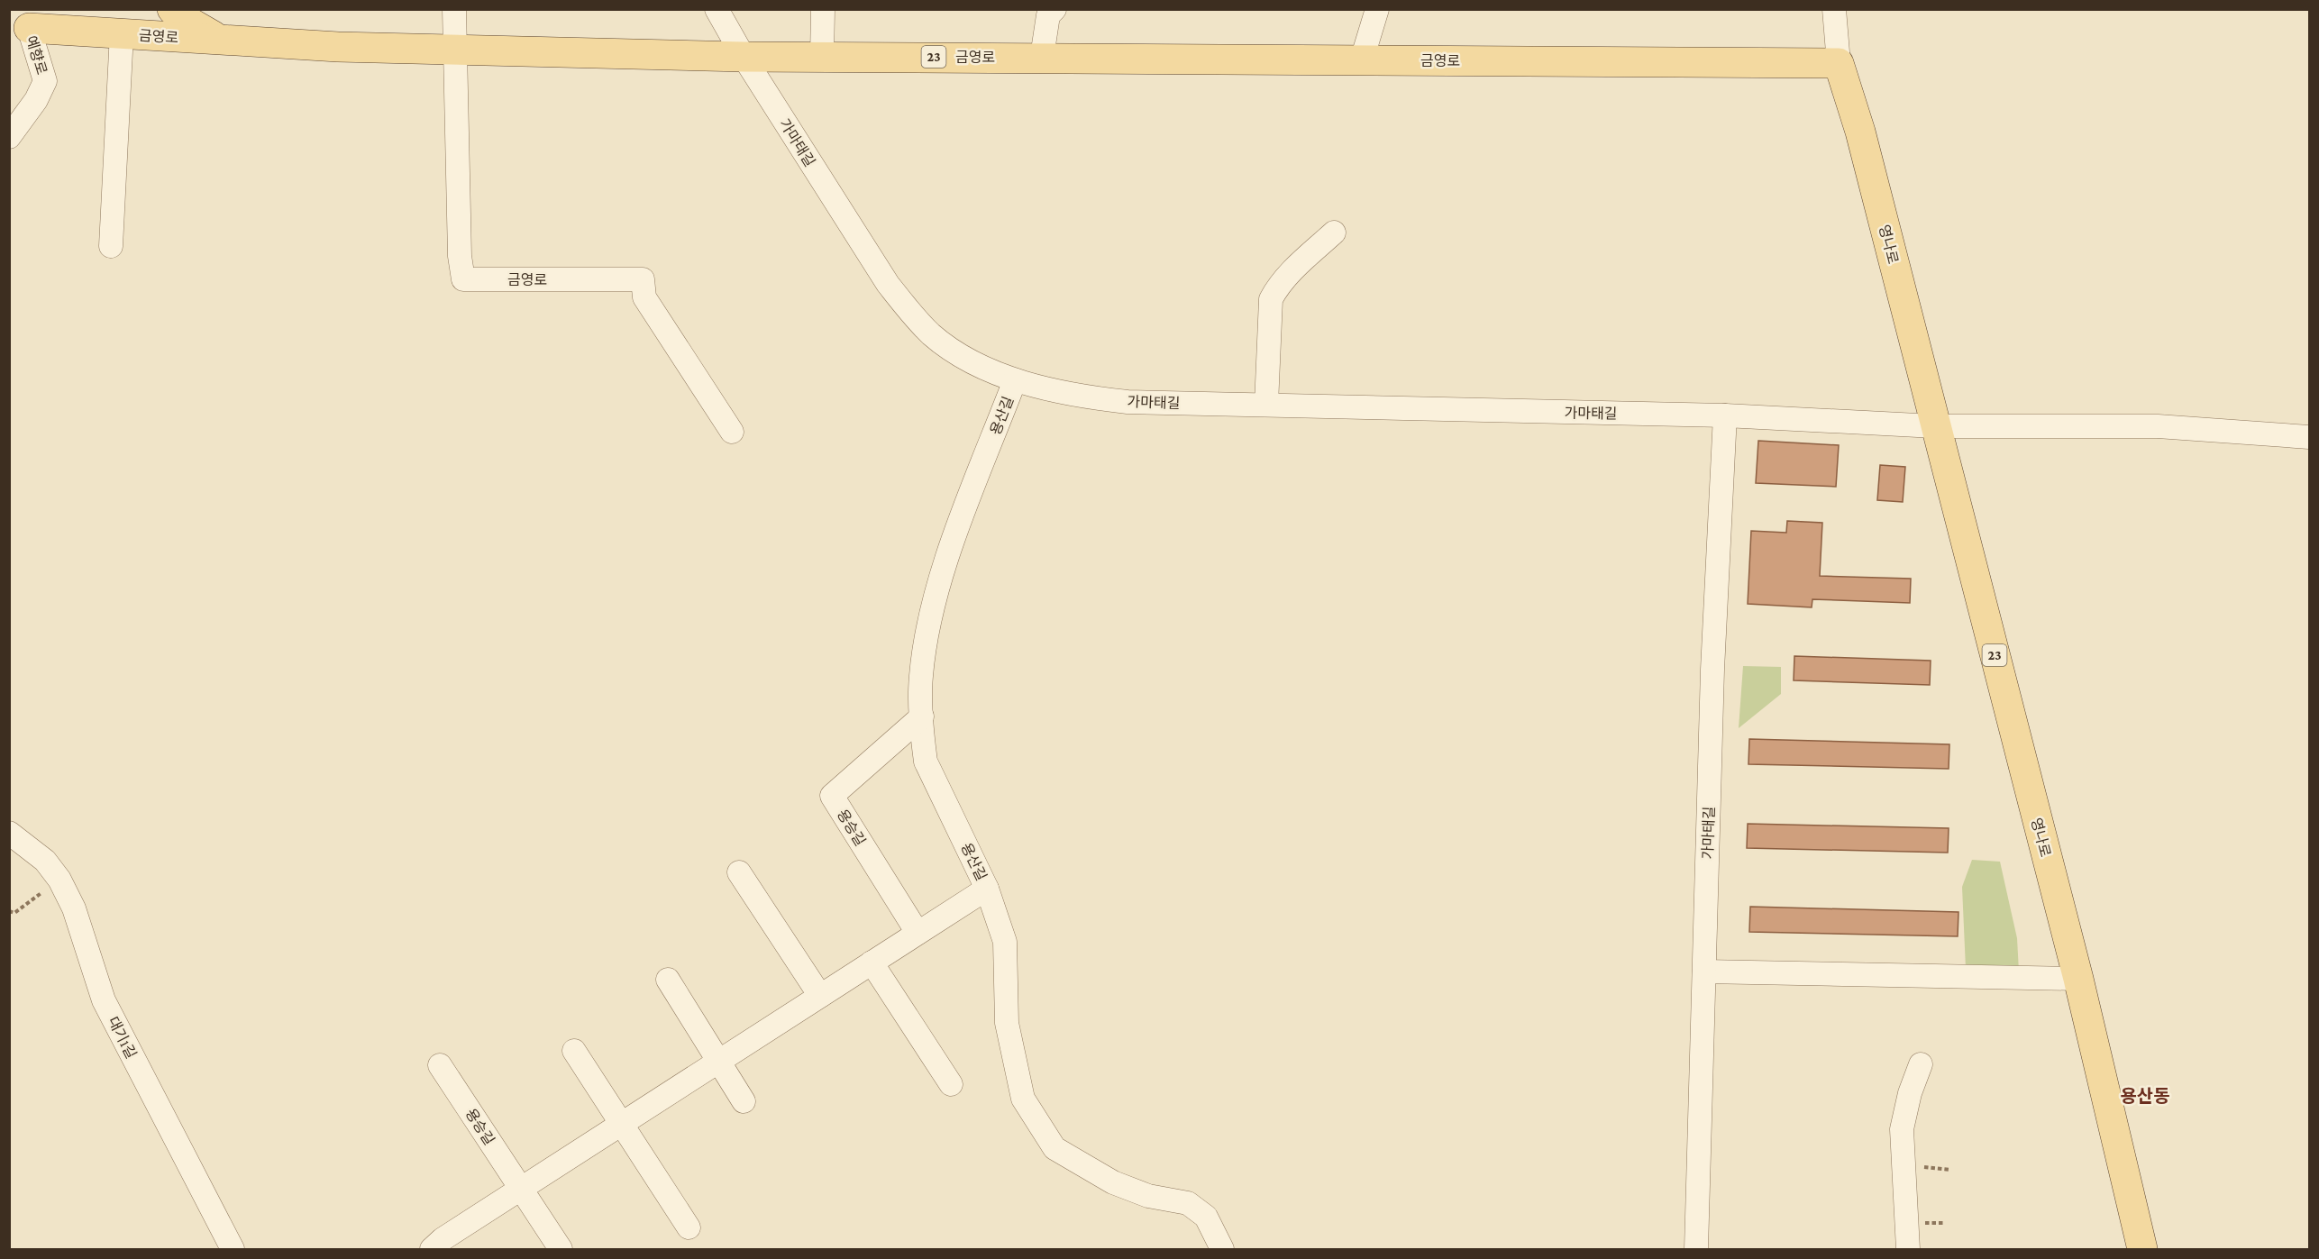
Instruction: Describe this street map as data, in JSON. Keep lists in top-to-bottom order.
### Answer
{
  "streets": {
    "main road": ["금영로", "23", "영나로"],
    "street": [
      "예향로",
      "가마태길",
      "용산길",
      "용승길",
      "대기1길"
    ]
  },
  "crossings": [
    ["금영로", "예향로"],
    ["금영로", "가마태길"],
    ["금영로", "영나로"],
    ["가마태길", "영나로"],
    ["가마태길", "용산길"],
    ["용산길", "용승길"]
  ],
  "districts": ["용산동"]
}
